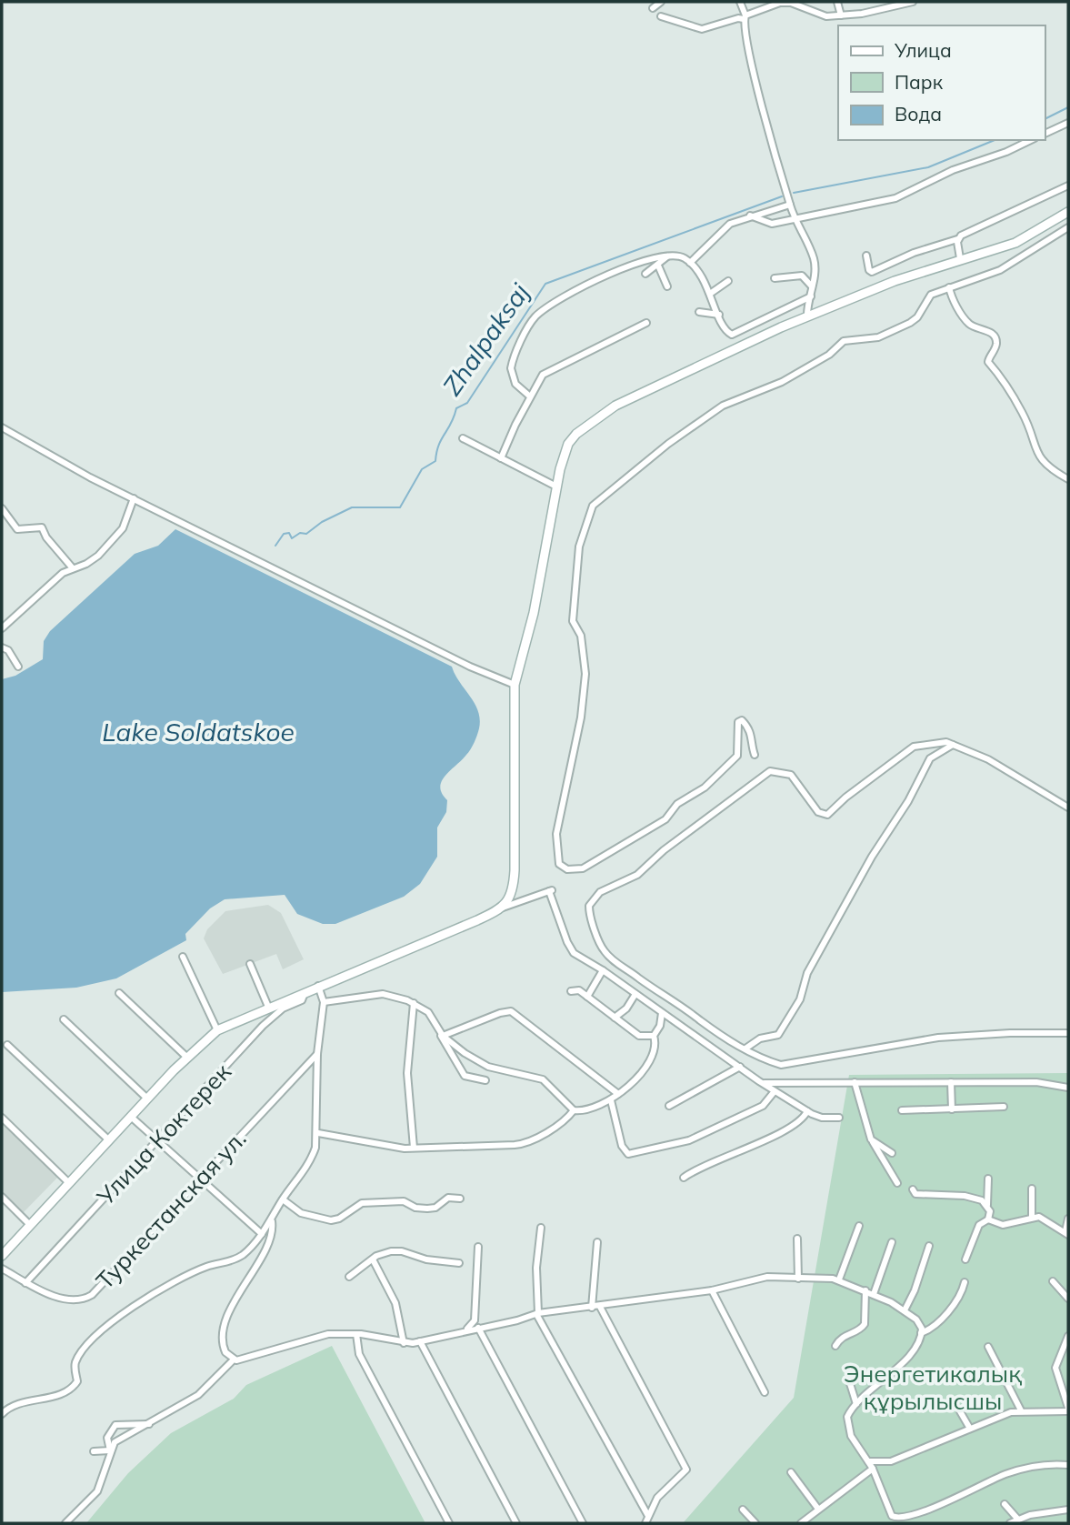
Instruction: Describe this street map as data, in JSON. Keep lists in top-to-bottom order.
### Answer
{
  "streets": {
    "street": ["Улица Коктерек", "Туркестанская ул."]
  },
  "crossings": [
    ["Улица Коктерек", "Туркестанская ул."]
  ],
  "water": ["Zhalpaksaj", "Lake Soldatskoe"],
  "parks": ["Энергетикалық құрылысшы"],
  "legend": ["Улица", "Парк", "Вода"]
}
